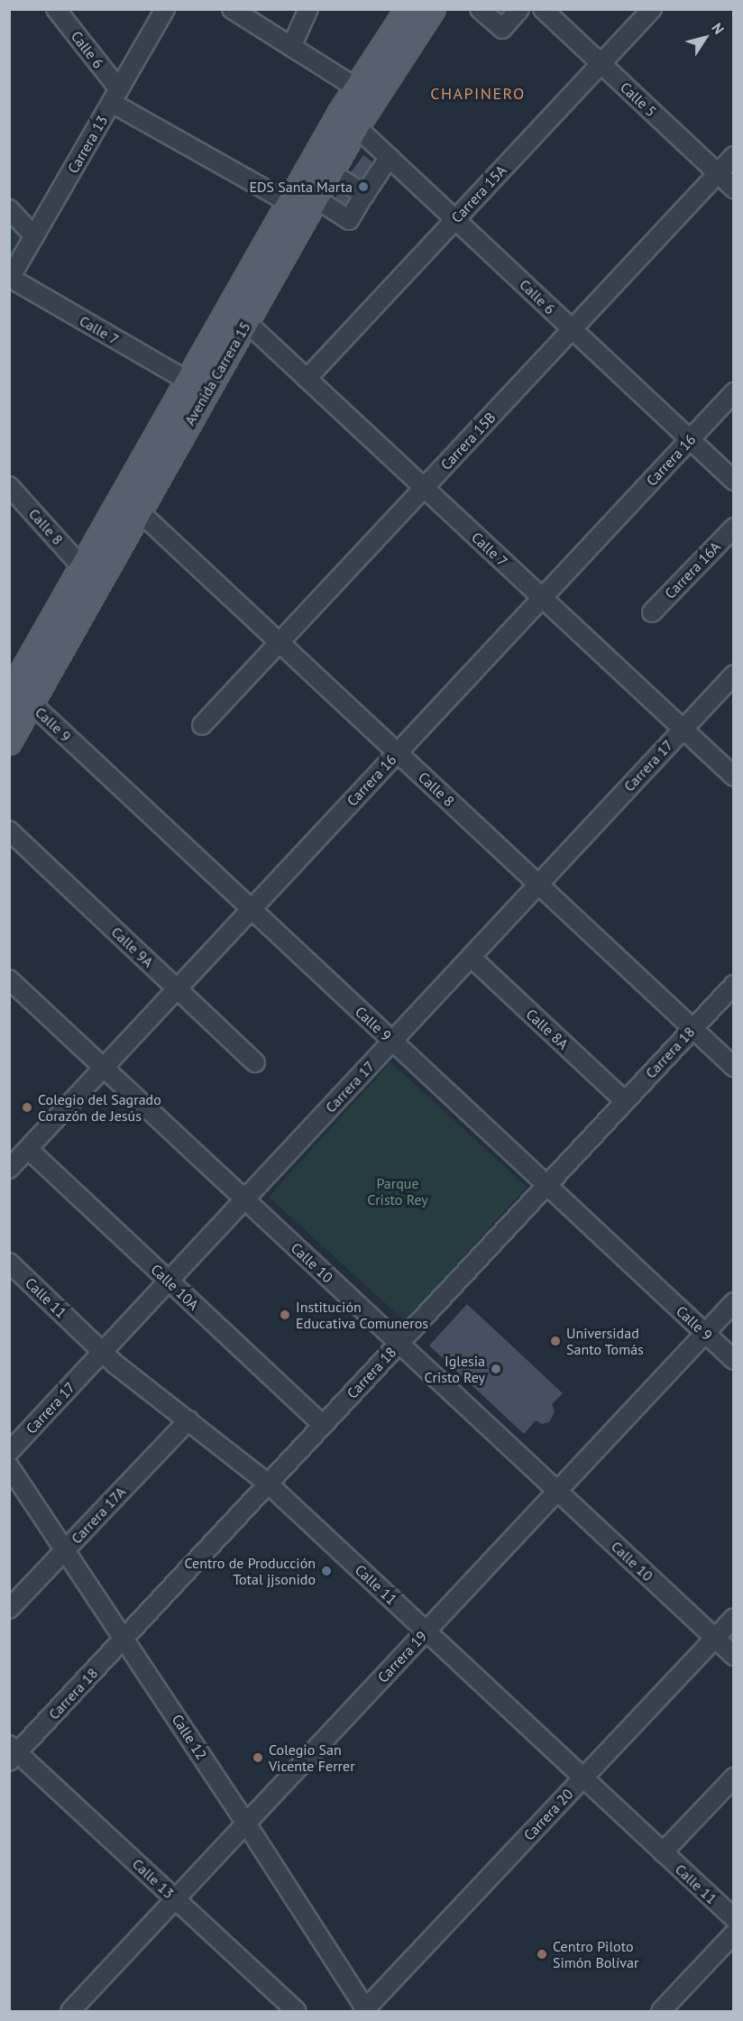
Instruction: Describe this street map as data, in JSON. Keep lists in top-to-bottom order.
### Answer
{
  "streets": {
    "main road": ["Avenida Carrera 15"],
    "street": [
      "Calle 6",
      "Calle 5",
      "Carrera 13",
      "Carrera 15A",
      "Calle 7",
      "Carrera 15B",
      "Carrera 16",
      "Calle 8",
      "Carrera 16A",
      "Calle 9",
      "Carrera 17",
      "Calle 9A",
      "Calle 8A",
      "Carrera 18",
      "Calle 10",
      "Calle 10A",
      "Calle 11",
      "Carrera 17A",
      "Carrera 19",
      "Calle 12",
      "Carrera 20",
      "Calle 13"
    ]
  },
  "crossings": [
    ["Calle 6", "Carrera 13"],
    ["Calle 6", "Carrera 15A"],
    ["Calle 6", "Avenida Carrera 15"],
    ["Calle 6", "Carrera 15B"],
    ["Calle 6", "Carrera 16"],
    ["Calle 5", "Carrera 15A"],
    ["Calle 5", "Carrera 15B"],
    ["Carrera 13", "Calle 7"],
    ["Carrera 15A", "Calle 7"],
    ["Calle 7", "Avenida Carrera 15"],
    ["Calle 7", "Carrera 15B"],
    ["Calle 7", "Carrera 16"],
    ["Calle 7", "Carrera 17"],
    ["Avenida Carrera 15", "Calle 8"],
    ["Avenida Carrera 15", "Calle 9"],
    ["Carrera 15B", "Calle 8"],
    ["Carrera 16", "Calle 8"],
    ["Carrera 16", "Calle 9"],
    ["Carrera 16", "Calle 9A"],
    ["Carrera 16", "Calle 10"],
    ["Carrera 16", "Calle 10A"],
    ["Calle 8", "Carrera 17"],
    ["Calle 8", "Carrera 18"],
    ["Calle 9", "Carrera 17"],
    ["Calle 9", "Carrera 18"],
    ["Calle 9", "Carrera 19"],
    ["Carrera 17", "Calle 8A"],
    ["Carrera 17", "Calle 10"],
    ["Carrera 17", "Calle 10A"],
    ["Carrera 17", "Calle 11"],
    ["Calle 8A", "Carrera 18"],
    ["Carrera 18", "Calle 10"],
    ["Carrera 18", "Calle 10A"],
    ["Carrera 18", "Calle 11"],
    ["Carrera 18", "Calle 12"],
    ["Carrera 18", "Calle 13"],
    ["Calle 10", "Carrera 19"],
    ["Calle 10", "Carrera 20"],
    ["Calle 11", "Carrera 17A"],
    ["Calle 11", "Carrera 19"],
    ["Calle 11", "Carrera 20"],
    ["Carrera 17A", "Calle 12"],
    ["Carrera 19", "Calle 12"],
    ["Carrera 19", "Calle 13"],
    ["Calle 12", "Carrera 20"]
  ],
  "districts": ["CHAPINERO"],
  "parks": ["Parque Cristo Rey"],
  "places": [
    "EDS Santa Marta",
    "Colegio del Sagrado Corazón de Jesús",
    "Institución Educativa Comuneros",
    "Universidad Santo Tomás",
    "Iglesia Cristo Rey",
    "Centro de Producción Total jjsonido",
    "Colegio San Vicente Ferrer",
    "Centro Piloto Simón Bolívar"
  ],
  "north": "top right"
}
